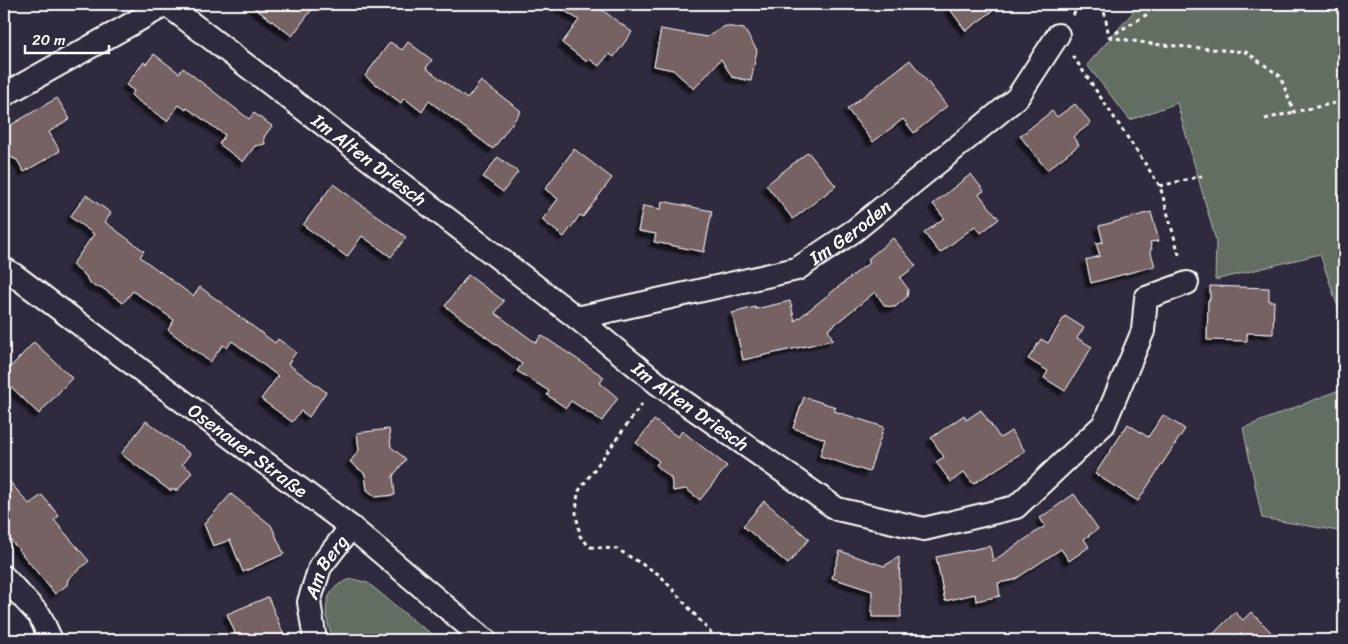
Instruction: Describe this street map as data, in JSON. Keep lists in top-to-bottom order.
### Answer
{
  "streets": {
    "street": [
      "Im Alten Driesch",
      "Im Geroden",
      "Osenauer Straße",
      "Am Berg"
    ]
  },
  "crossings": [
    ["Im Alten Driesch", "Im Geroden"],
    ["Osenauer Straße", "Am Berg"]
  ],
  "scale_bar": "20 m"
}
